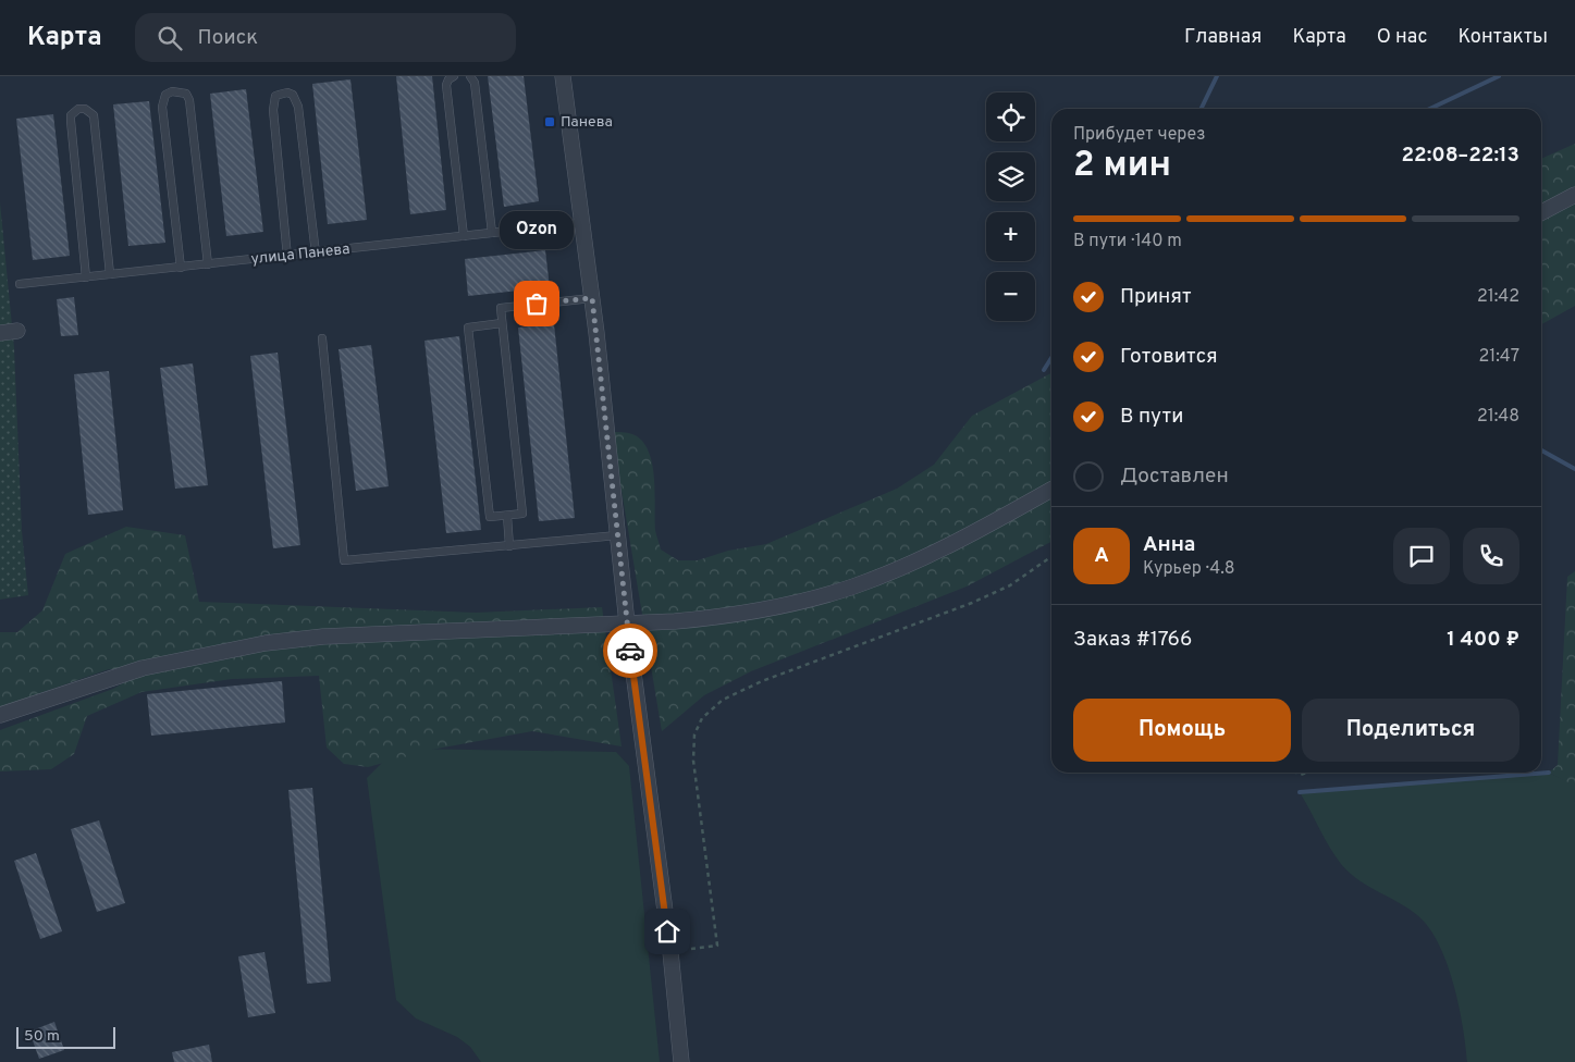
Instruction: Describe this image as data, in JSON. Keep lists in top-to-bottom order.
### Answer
{
  "streets": {
    "lane": ["улица Панева"]
  },
  "places": {
    "transit": ["Панева"],
    "other": ["Ozon"]
  },
  "scale_bar": "50 m",
  "page": {
    "header": "Карта",
    "search": "Поиск",
    "nav": [
      "Главная",
      "Карта",
      "О нас",
      "Контакты"
    ],
    "map_buttons": ["+", "−"],
    "heading": ["2 мин", "Прибудет через", "22:08–22:13"],
    "panel": [
      "Анна",
      "Курьер · 4.8",
      "Заказ #1766",
      "1 400 ₽"
    ],
    "bar": "В пути · 140 m",
    "bubble": "Ozon",
    "list": [
      ["Принят", "21:42"],
      ["Готовится", "21:47"],
      ["В пути", "21:48"],
      "Доставлен"
    ],
    "round": "А",
    "buttons": ["Помощь", "Поделиться"],
    "scale": "50 m"
  }
}
